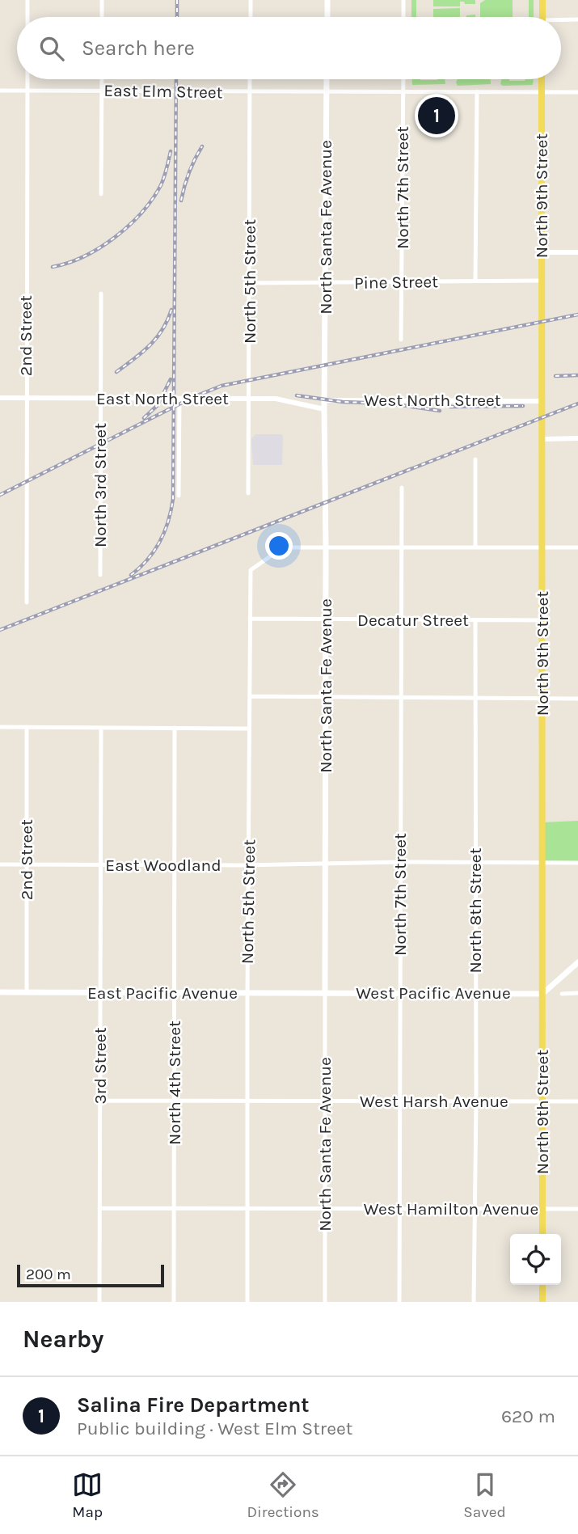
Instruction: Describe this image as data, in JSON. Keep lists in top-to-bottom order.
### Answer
{
  "streets": {
    "main road": [
      "North 9th Street",
      "North Santa Fe Avenue",
      "East Pacific Avenue",
      "West Pacific Avenue"
    ],
    "street": [
      "East Elm Street",
      "North 7th Street",
      "North 5th Street",
      "Pine Street",
      "2nd Street",
      "East North Street",
      "West North Street",
      "North 3rd Street",
      "Decatur Street",
      "East Woodland",
      "North 8th Street",
      "3rd Street",
      "North 4th Street",
      "West Harsh Avenue",
      "West Hamilton Avenue"
    ]
  },
  "crossings": [
    ["East Elm Street", "North 7th Street"],
    ["East Elm Street", "North 9th Street"],
    ["East Elm Street", "North Santa Fe Avenue"],
    ["East Elm Street", "North 5th Street"],
    ["East Elm Street", "2nd Street"],
    ["North 7th Street", "Pine Street"],
    ["North 7th Street", "Decatur Street"],
    ["North 7th Street", "East Woodland"],
    ["North 7th Street", "West Pacific Avenue"],
    ["North 7th Street", "West Harsh Avenue"],
    ["North 7th Street", "West Hamilton Avenue"],
    ["North 9th Street", "Pine Street"],
    ["North 9th Street", "West North Street"],
    ["North 9th Street", "Decatur Street"],
    ["North 9th Street", "East Woodland"],
    ["North 9th Street", "West Pacific Avenue"],
    ["North 9th Street", "West Harsh Avenue"],
    ["North 9th Street", "West Hamilton Avenue"],
    ["North Santa Fe Avenue", "North 5th Street"],
    ["North Santa Fe Avenue", "Pine Street"],
    ["North Santa Fe Avenue", "East North Street"],
    ["North Santa Fe Avenue", "West North Street"],
    ["North Santa Fe Avenue", "Decatur Street"],
    ["North Santa Fe Avenue", "East Woodland"],
    ["North Santa Fe Avenue", "East Pacific Avenue"],
    ["North Santa Fe Avenue", "West Pacific Avenue"],
    ["North Santa Fe Avenue", "West Harsh Avenue"],
    ["North Santa Fe Avenue", "West Hamilton Avenue"],
    ["North 5th Street", "Pine Street"],
    ["North 5th Street", "East North Street"],
    ["North 5th Street", "Decatur Street"],
    ["North 5th Street", "East Woodland"],
    ["North 5th Street", "East Pacific Avenue"],
    ["North 5th Street", "West Harsh Avenue"],
    ["North 5th Street", "West Hamilton Avenue"],
    ["2nd Street", "East North Street"],
    ["2nd Street", "East Woodland"],
    ["2nd Street", "East Pacific Avenue"],
    ["East North Street", "North 3rd Street"],
    ["Decatur Street", "North 8th Street"],
    ["East Woodland", "North 8th Street"],
    ["East Woodland", "3rd Street"],
    ["East Woodland", "North 4th Street"],
    ["North 8th Street", "West Pacific Avenue"],
    ["North 8th Street", "West Harsh Avenue"],
    ["North 8th Street", "West Hamilton Avenue"],
    ["East Pacific Avenue", "West Pacific Avenue"],
    ["East Pacific Avenue", "3rd Street"],
    ["East Pacific Avenue", "North 4th Street"],
    ["3rd Street", "West Harsh Avenue"],
    ["3rd Street", "West Hamilton Avenue"],
    ["North 4th Street", "West Harsh Avenue"],
    ["North 4th Street", "West Hamilton Avenue"]
  ],
  "scale_bar": "200 m",
  "page": {
    "search": "Search here",
    "pins": "1",
    "scale": "200 m",
    "heading": "Nearby",
    "list": [
      {
        "mark": "1",
        "name": "Salina Fire Department",
        "note": "Public building · West Elm Street",
        "value": "620 m"
      }
    ],
    "nav": ["Map", "Directions", "Saved"]
  }
}
